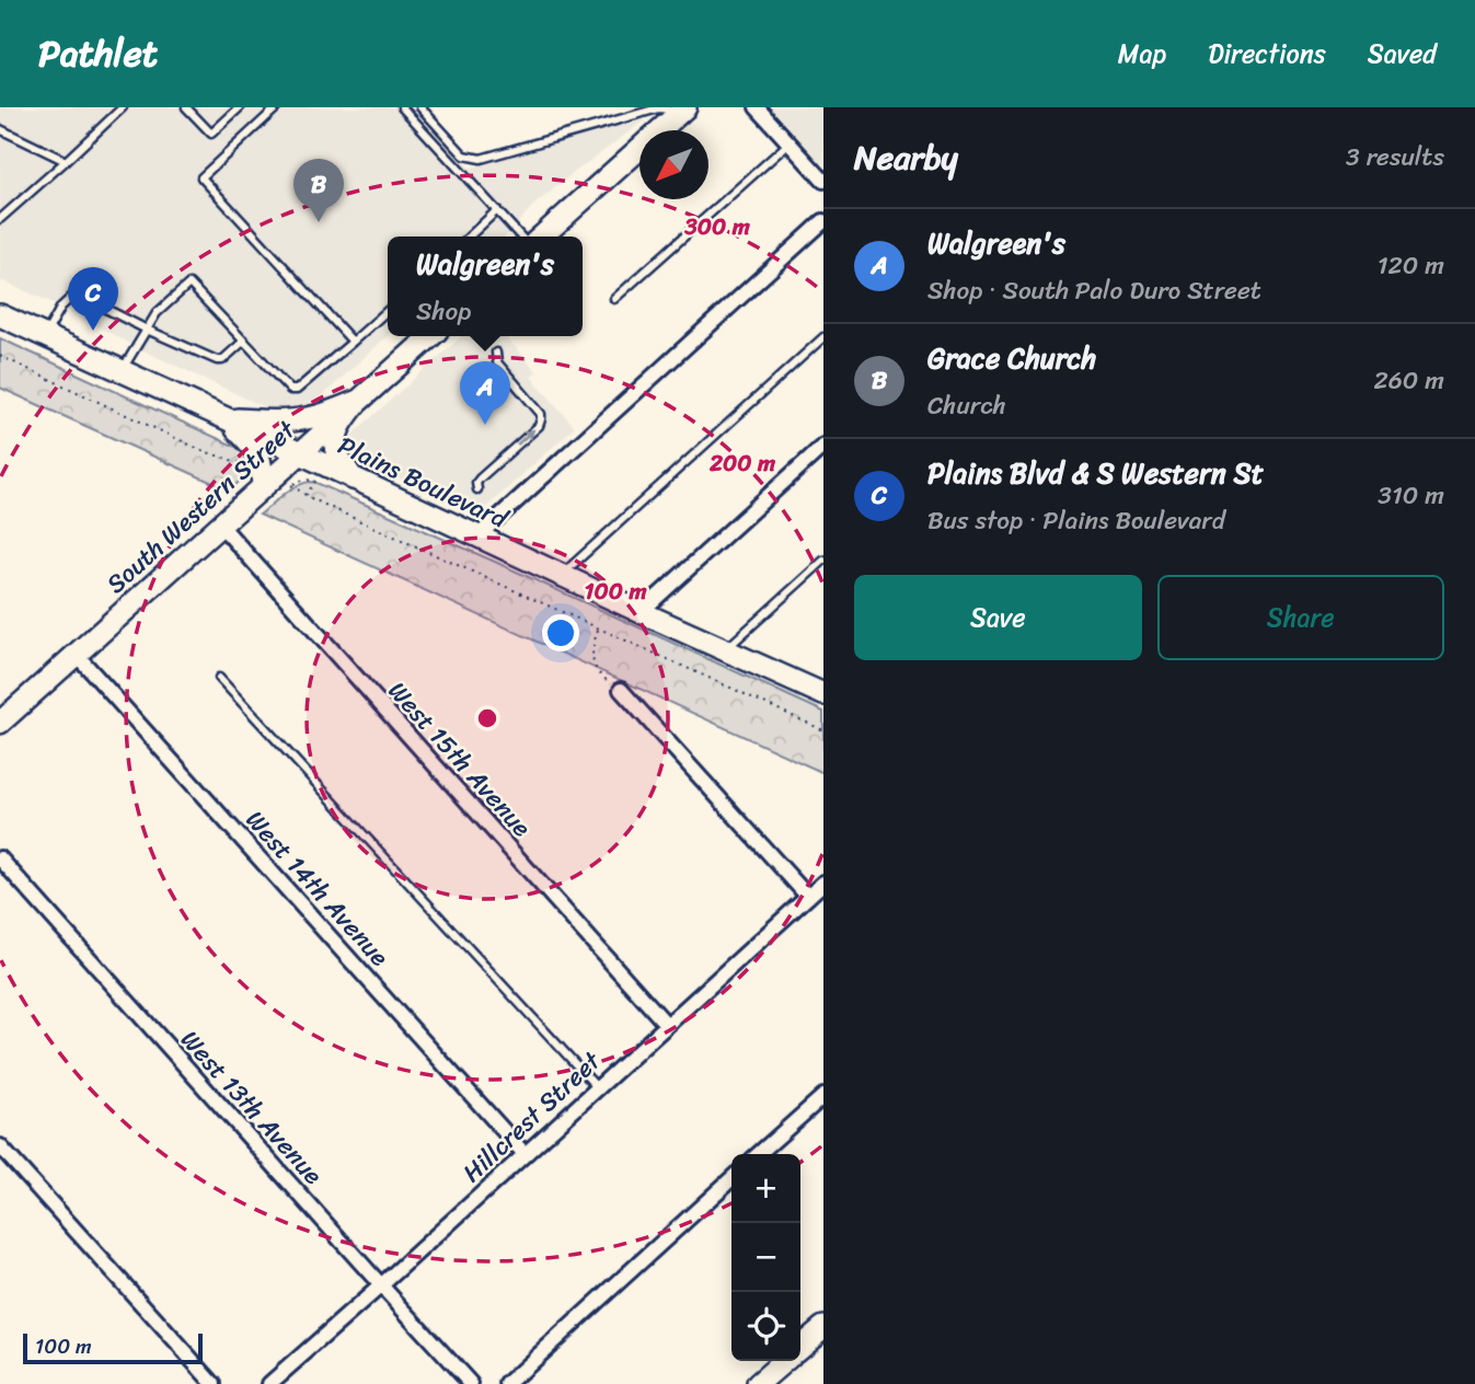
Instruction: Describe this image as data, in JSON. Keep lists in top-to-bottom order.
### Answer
{
  "streets": {
    "main road": ["Plains Boulevard", "South Western Street"],
    "street": [
      "West 15th Avenue",
      "West 14th Avenue",
      "West 13th Avenue",
      "Hillcrest Street"
    ]
  },
  "crossings": [
    ["Plains Boulevard", "South Western Street"],
    ["South Western Street", "West 15th Avenue"],
    ["South Western Street", "West 14th Avenue"],
    ["West 15th Avenue", "Hillcrest Street"],
    ["West 14th Avenue", "Hillcrest Street"],
    ["West 13th Avenue", "Hillcrest Street"]
  ],
  "scale_bar": "100 m",
  "north": "bottom left",
  "page": {
    "header": "Pathlet",
    "nav": ["Map", "Directions", "Saved"],
    "heading": ["Nearby", "3 results"],
    "pins": ["B", "C", "A"],
    "list": [
      {
        "mark": "A",
        "name": "Walgreen's",
        "note": "Shop · South Palo Duro Street",
        "value": "120 m"
      },
      {
        "mark": "B",
        "name": "Grace Church",
        "note": "Church",
        "value": "260 m"
      },
      {
        "mark": "C",
        "name": "Plains Blvd & S Western St",
        "note": "Bus stop · Plains Boulevard",
        "value": "310 m"
      }
    ],
    "popup": ["Walgreen's", "Shop"],
    "buttons": ["Save", "Share"],
    "map_buttons": ["+", "−"],
    "scale": "100 m"
  },
  "rings": ["300 m", "200 m", "100 m"]
}
